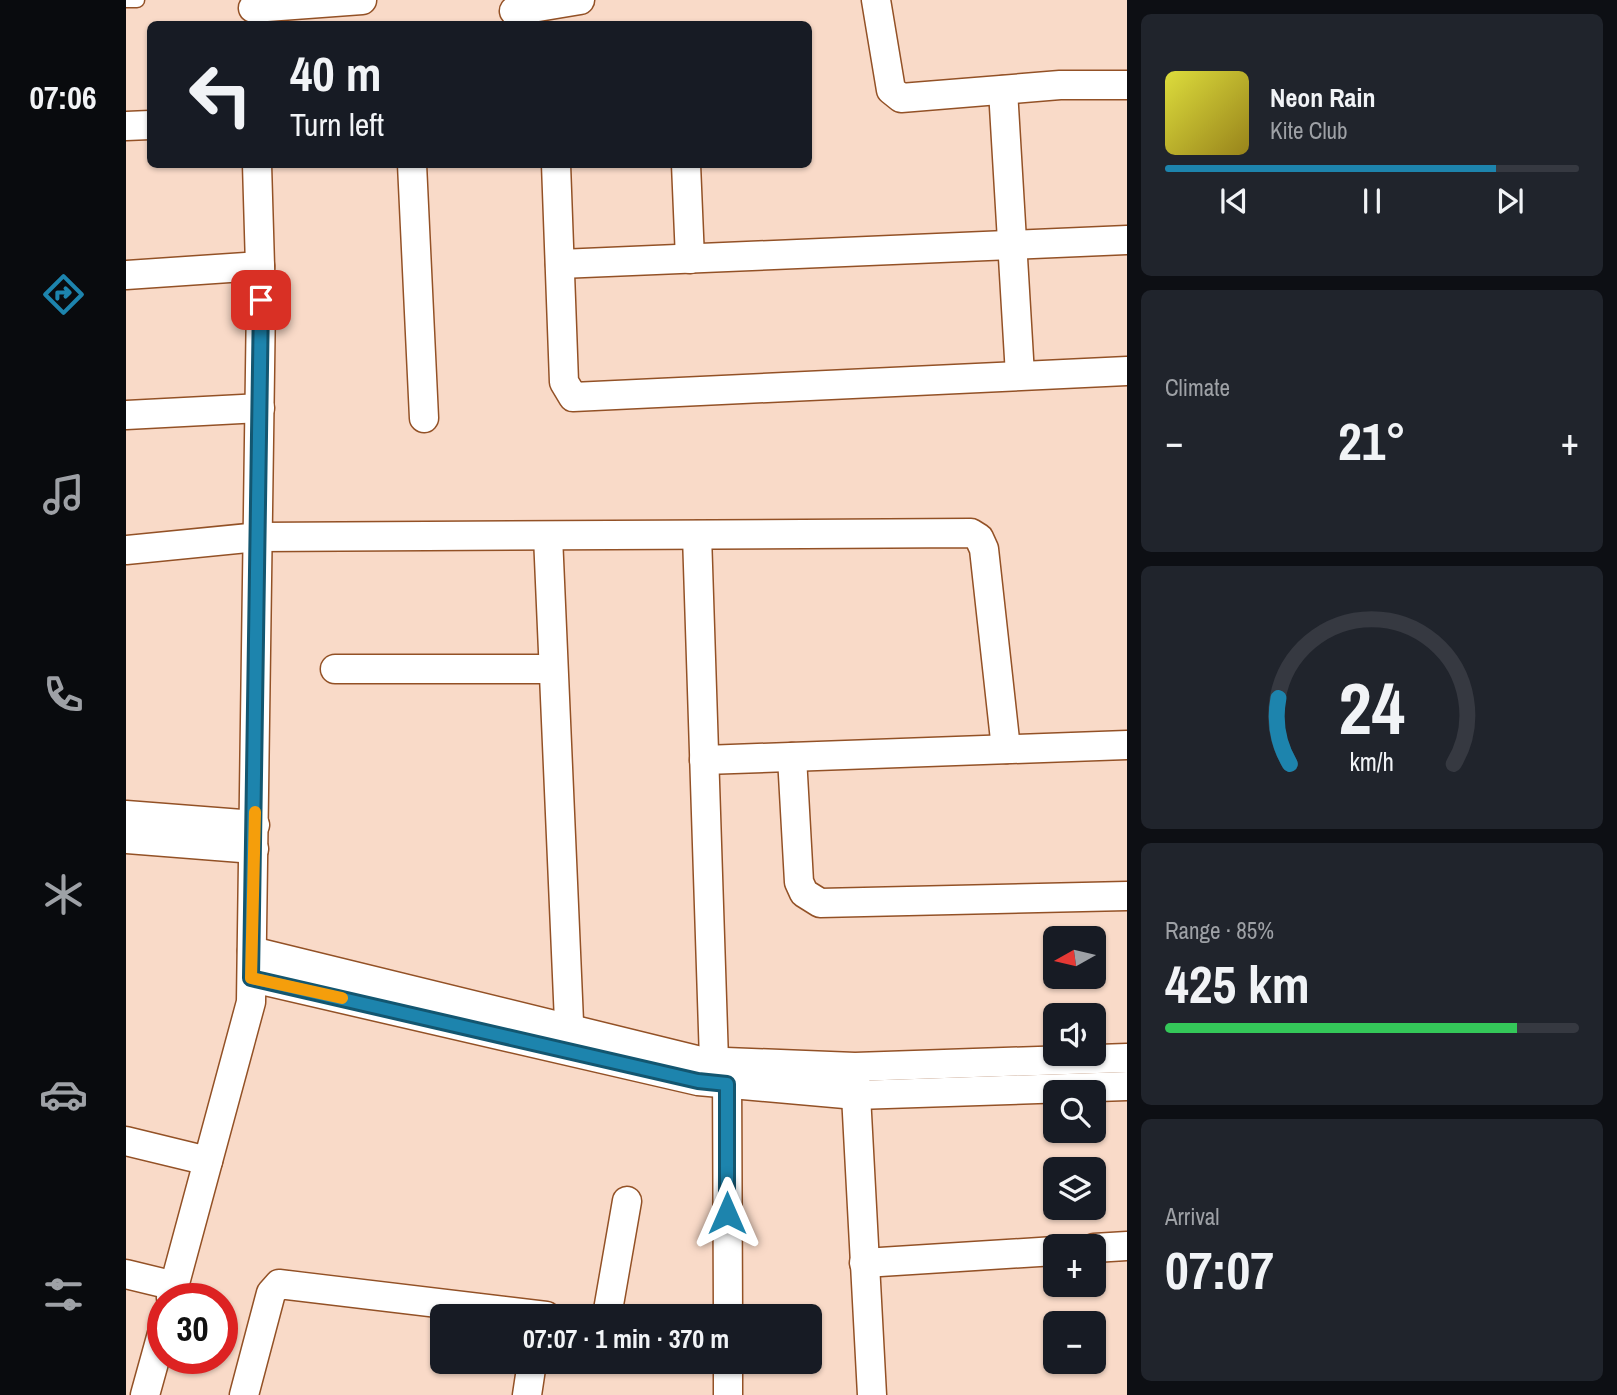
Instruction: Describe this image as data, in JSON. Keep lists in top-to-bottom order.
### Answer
{
  "north": "left",
  "page": {
    "tabs": "07:06",
    "turn": ["40 m", "Turn left"],
    "song": ["Neon Rain", "Kite Club"],
    "tile": [
      "Climate",
      ["Range · 85%", "425 km"],
      ["Arrival", "07:07"]
    ],
    "heat": ["−", "21°", "+"],
    "map_buttons": ["+", "−"],
    "limit": "30",
    "trip": "07:07 · 1 min · 370 m",
    "gauge": ["24", "km/h"]
  }
}
